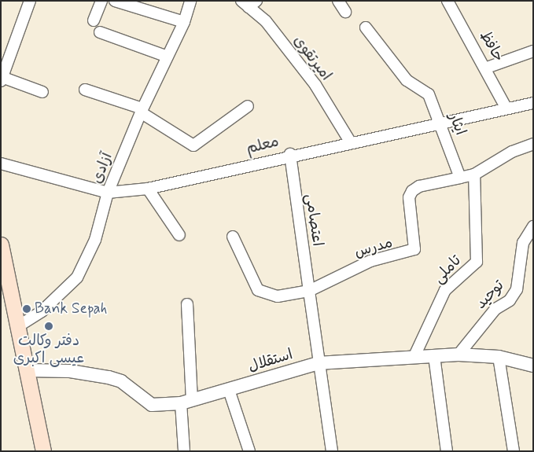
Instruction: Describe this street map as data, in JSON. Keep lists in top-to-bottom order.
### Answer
{
  "streets": {
    "street": [
      "حافظ",
      "امیرتقوی",
      "ایثار",
      "معلم",
      "آزادی",
      "اعتصامی",
      "مدرس",
      "تاملی",
      "توحید",
      "استقلال"
    ]
  },
  "crossings": [
    ["حافظ", "معلم"],
    ["امیرتقوی", "معلم"],
    ["ایثار", "معلم"],
    ["ایثار", "مدرس"],
    ["معلم", "آزادی"],
    ["معلم", "اعتصامی"],
    ["اعتصامی", "مدرس"],
    ["تاملی", "استقلال"],
    ["توحید", "استقلال"]
  ],
  "places": ["Bank Sepah", "دفتر وکالت عیسی اکبری"]
}
